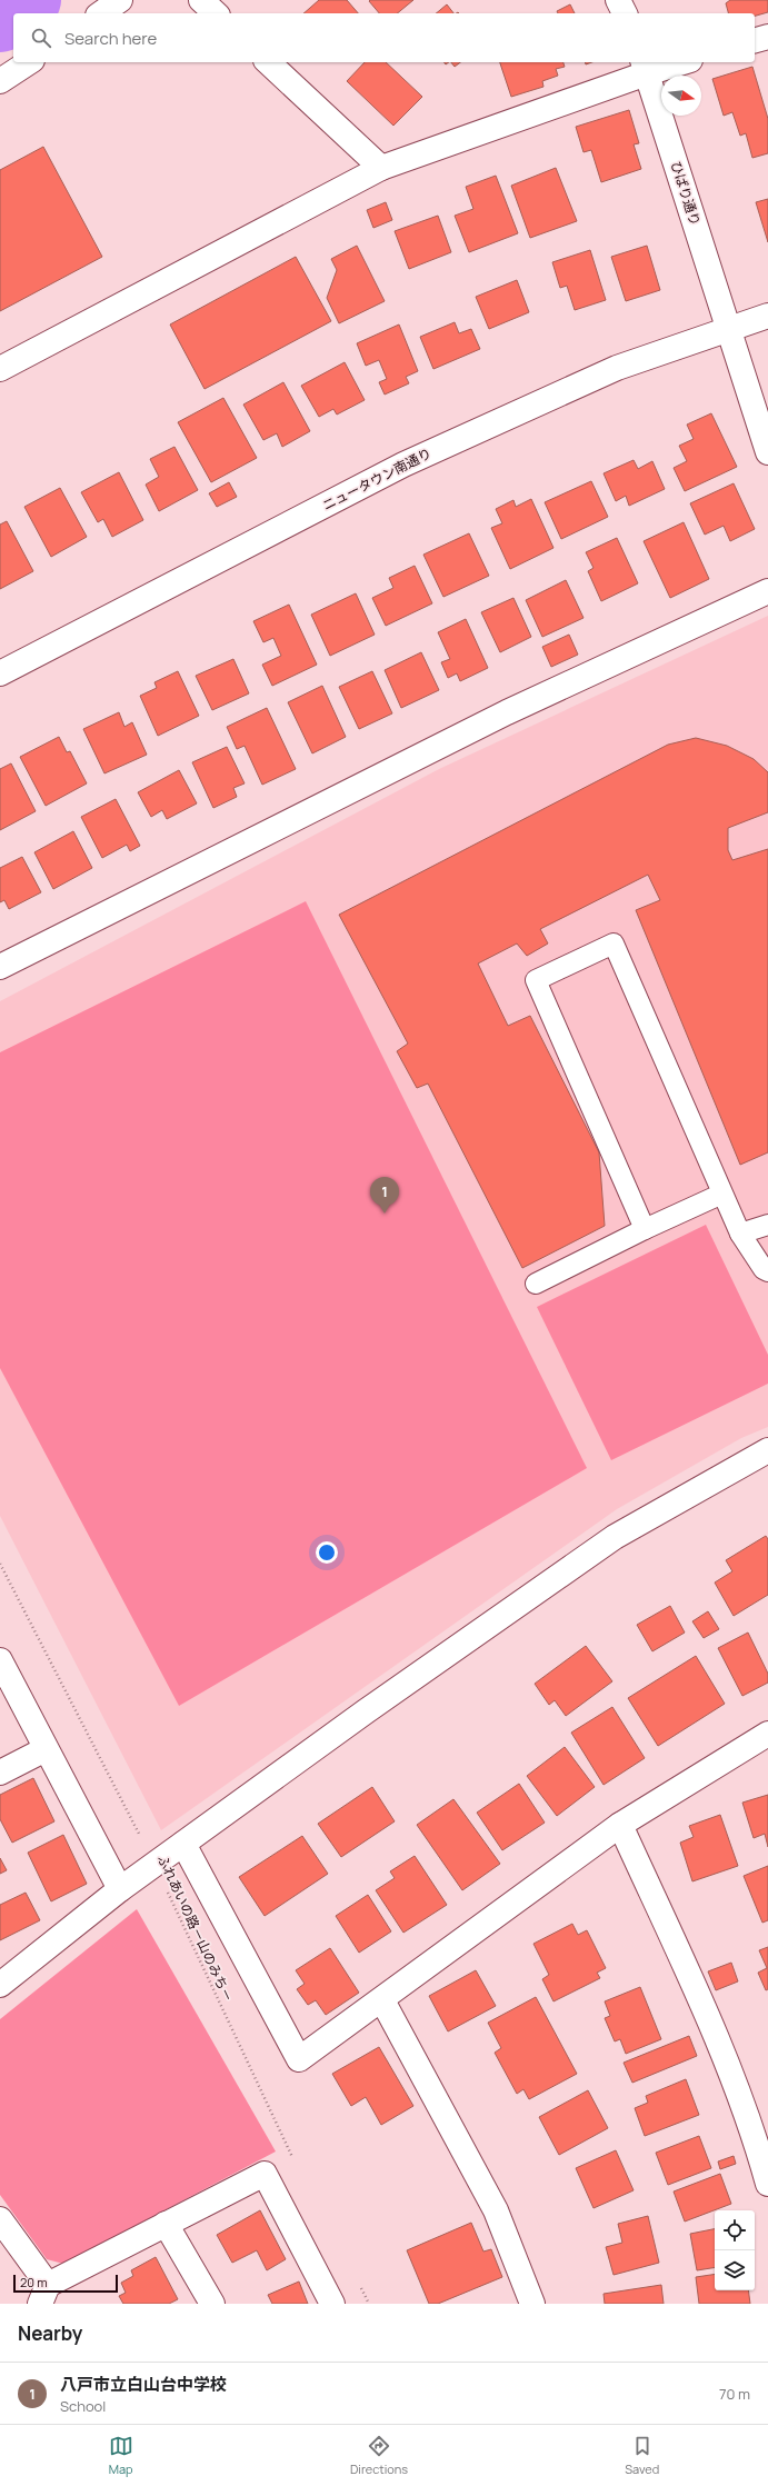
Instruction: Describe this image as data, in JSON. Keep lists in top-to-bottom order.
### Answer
{
  "streets": {
    "street": ["ひばり通り", "ニュータウン南通り"],
    "path": ["ふれあいの路－山のみち－"]
  },
  "crossings": [
    ["ひばり通り", "ニュータウン南通り"]
  ],
  "scale_bar": "20 m",
  "north": "right",
  "page": {
    "search": "Search here",
    "pins": "1",
    "scale": "20 m",
    "heading": "Nearby",
    "list": [
      {
        "mark": "1",
        "name": "八戸市立白山台中学校",
        "note": "School",
        "value": "70 m"
      }
    ],
    "nav": ["Map", "Directions", "Saved"]
  }
}
